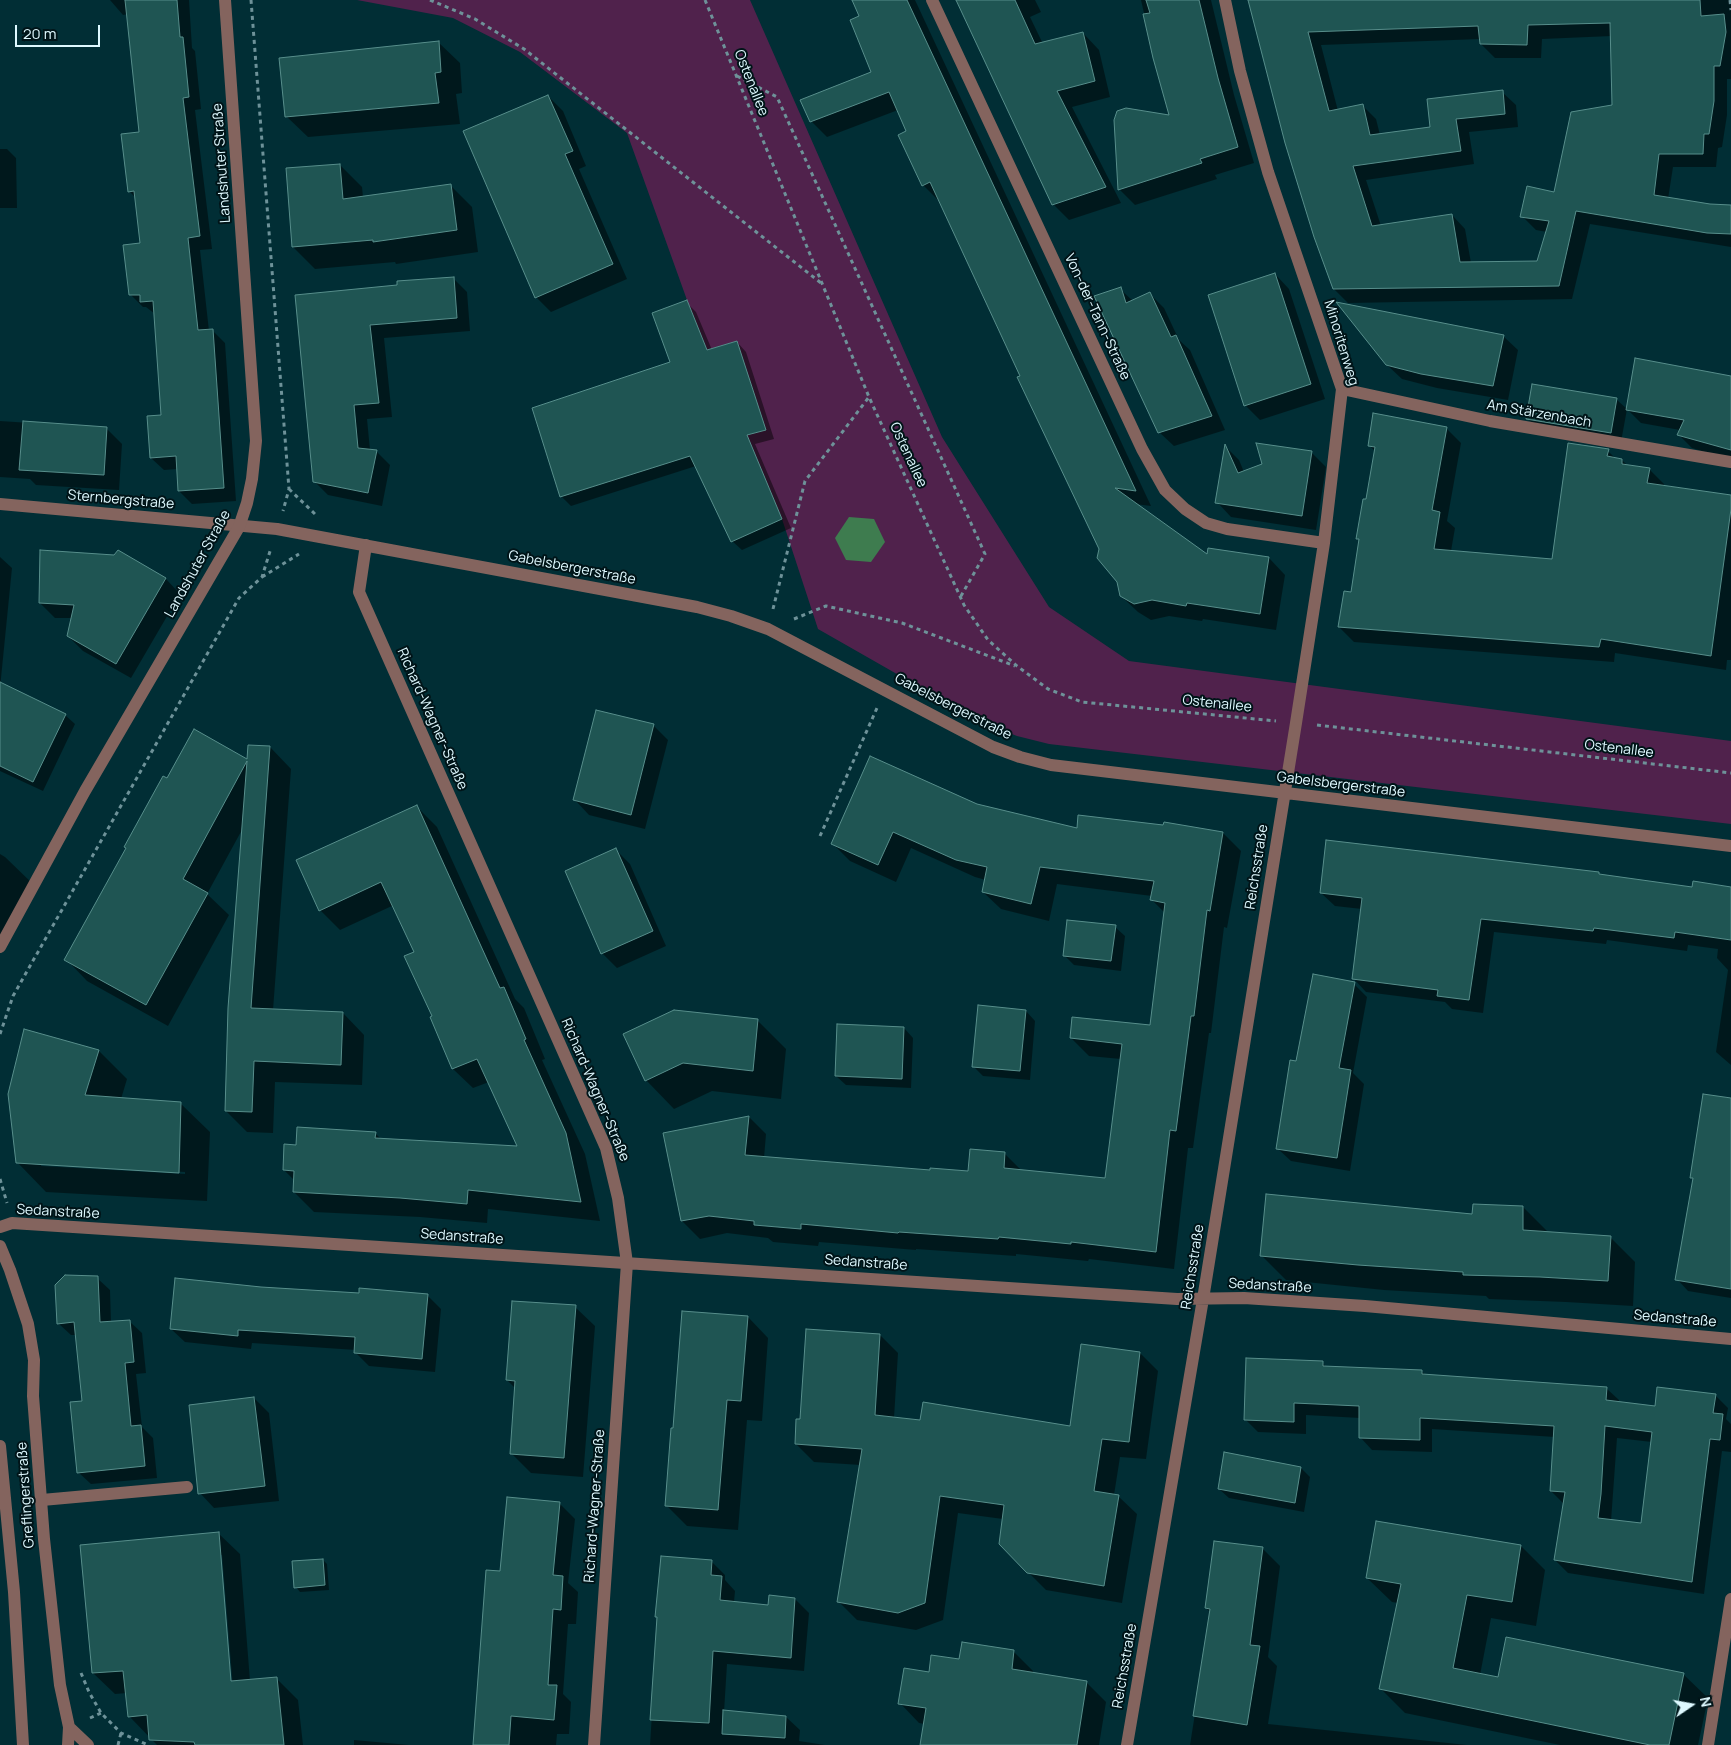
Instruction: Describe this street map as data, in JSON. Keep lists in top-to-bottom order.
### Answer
{
  "streets": {
    "street": [
      "Landshuter Straße",
      "Von-der-Tann-Straße",
      "Minoritenweg",
      "Am Stärzenbach",
      "Sternbergstraße",
      "Gabelsbergerstraße",
      "Richard-Wagner-Straße",
      "Reichsstraße",
      "Sedanstraße",
      "Greflingerstraße"
    ],
    "path": ["Ostenallee"]
  },
  "crossings": [
    ["Ostenallee", "Minoritenweg"],
    ["Landshuter Straße", "Sternbergstraße"],
    ["Landshuter Straße", "Gabelsbergerstraße"],
    ["Von-der-Tann-Straße", "Minoritenweg"],
    ["Minoritenweg", "Am Stärzenbach"],
    ["Minoritenweg", "Gabelsbergerstraße"],
    ["Minoritenweg", "Reichsstraße"],
    ["Sternbergstraße", "Gabelsbergerstraße"],
    ["Gabelsbergerstraße", "Richard-Wagner-Straße"],
    ["Gabelsbergerstraße", "Reichsstraße"],
    ["Richard-Wagner-Straße", "Sedanstraße"],
    ["Reichsstraße", "Sedanstraße"]
  ],
  "scale_bar": "20 m",
  "north": "right"
}
